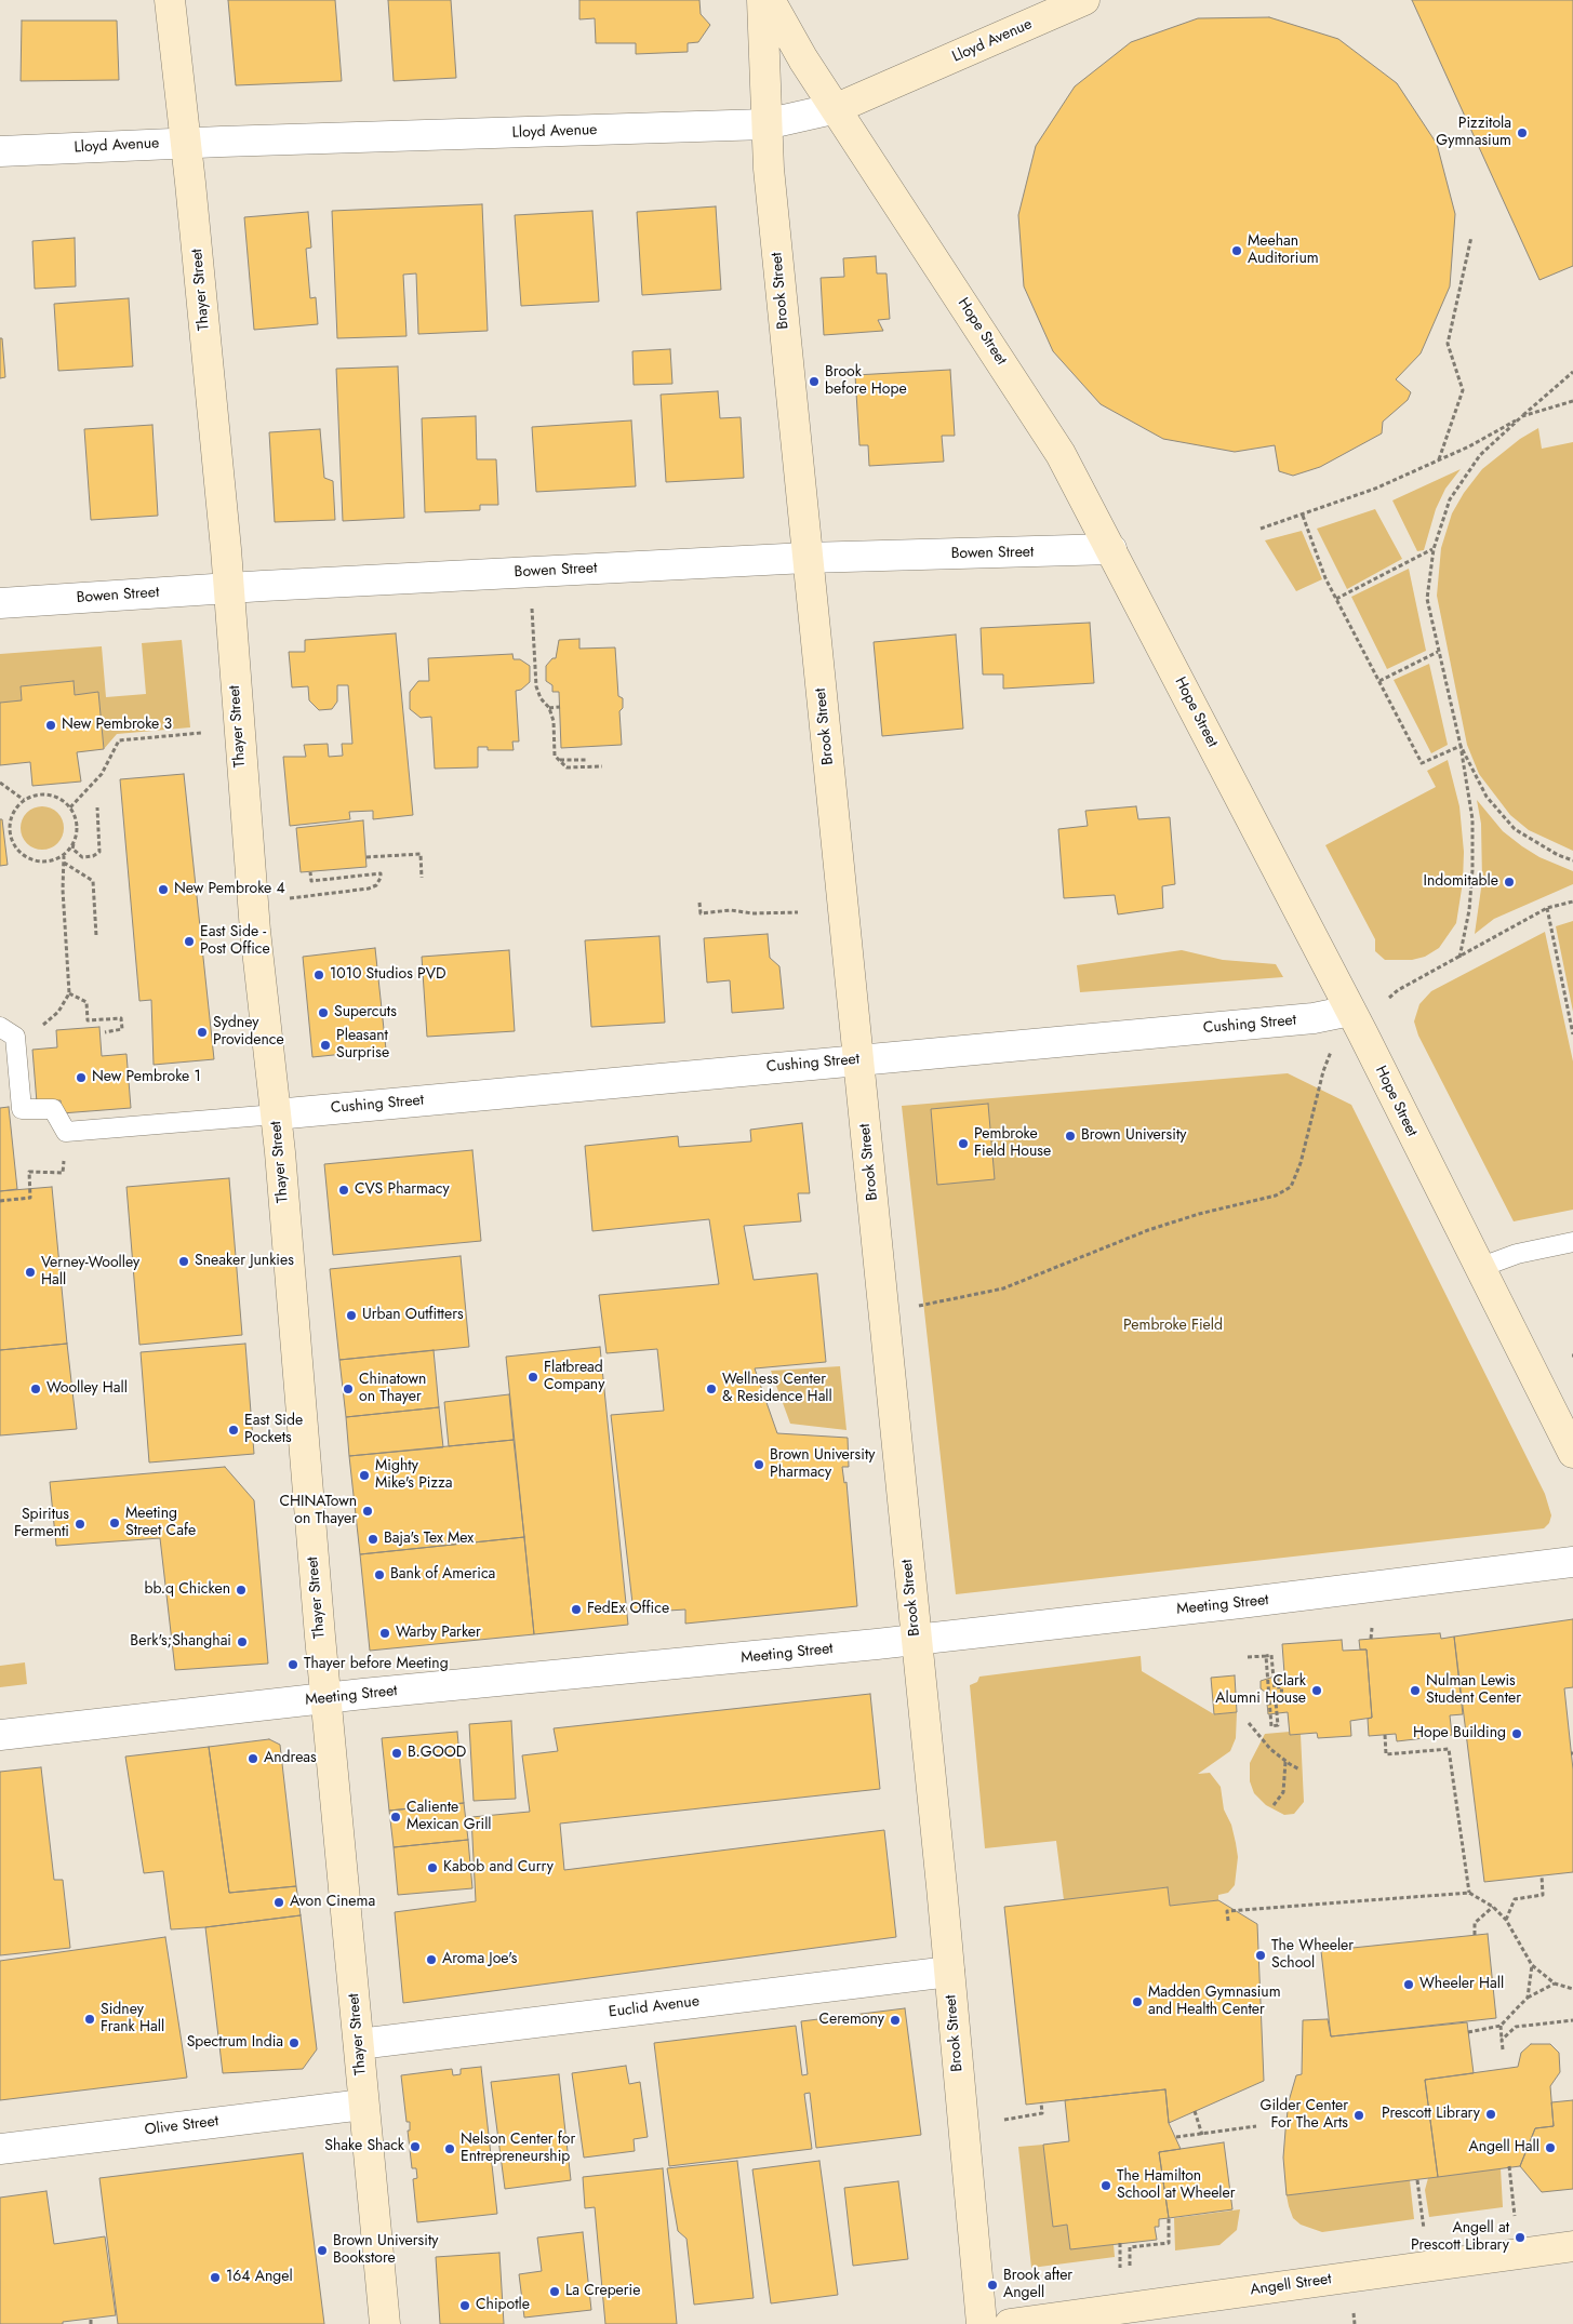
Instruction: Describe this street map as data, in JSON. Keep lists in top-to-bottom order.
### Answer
{
  "streets": {
    "street": [
      "Lloyd Avenue",
      "Thayer Street",
      "Brook Street",
      "Hope Street",
      "Bowen Street",
      "Cushing Street",
      "Meeting Street",
      "Euclid Avenue",
      "Olive Street",
      "Angell Street"
    ]
  },
  "crossings": [
    ["Lloyd Avenue", "Thayer Street"],
    ["Lloyd Avenue", "Brook Street"],
    ["Lloyd Avenue", "Hope Street"],
    ["Thayer Street", "Bowen Street"],
    ["Thayer Street", "Cushing Street"],
    ["Thayer Street", "Meeting Street"],
    ["Thayer Street", "Euclid Avenue"],
    ["Thayer Street", "Olive Street"],
    ["Brook Street", "Bowen Street"],
    ["Brook Street", "Cushing Street"],
    ["Brook Street", "Meeting Street"],
    ["Brook Street", "Euclid Avenue"],
    ["Hope Street", "Bowen Street"],
    ["Hope Street", "Cushing Street"]
  ],
  "parks": ["Pembroke Field"],
  "places": [
    "Pizzitola Gymnasium",
    "Meehan Auditorium",
    "Brook before Hope",
    "New Pembroke 3",
    "Indomitable",
    "New Pembroke 4",
    "East Side - Post Office",
    "1010 Studios PVD",
    "Supercuts",
    "Sydney Providence",
    "Pleasant Surprise",
    "New Pembroke 1",
    "Brown University",
    "Pembroke Field House",
    "CVS Pharmacy",
    "Sneaker Junkies",
    "Verney-Woolley Hall",
    "Urban Outfitters",
    "Flatbread Company",
    "Woolley Hall",
    "Chinatown on Thayer",
    "Wellness Center & Residence Hall",
    "East Side Pockets",
    "Brown University Pharmacy",
    "Mighty Mike's Pizza",
    "CHINATown on Thayer",
    "Meeting Street Cafe",
    "Spiritus Fermenti",
    "Baja's Tex Mex",
    "Bank of America",
    "bb.q Chicken",
    "FedEx Office",
    "Warby Parker",
    "Berk's;Shanghai",
    "Thayer before Meeting",
    "Clark Alumni House",
    "Nulman Lewis Student Center",
    "Hope Building",
    "B.GOOD",
    "Andreas",
    "Caliente Mexican Grill",
    "Kabob and Curry",
    "Avon Cinema",
    "The Wheeler School",
    "Aroma Joe's",
    "Wheeler Hall",
    "Madden Gymnasium and Health Center",
    "Sidney Frank Hall",
    "Ceremony",
    "Spectrum India",
    "Prescott Library",
    "Gilder Center For The Arts",
    "Shake Shack",
    "Angell Hall",
    "Nelson Center for Entrepreneurship",
    "The Hamilton School at Wheeler",
    "Angell at Prescott Library",
    "Brown University Bookstore",
    "164 Angel",
    "Brook after Angell",
    "La Creperie",
    "Chipotle"
  ]
}
